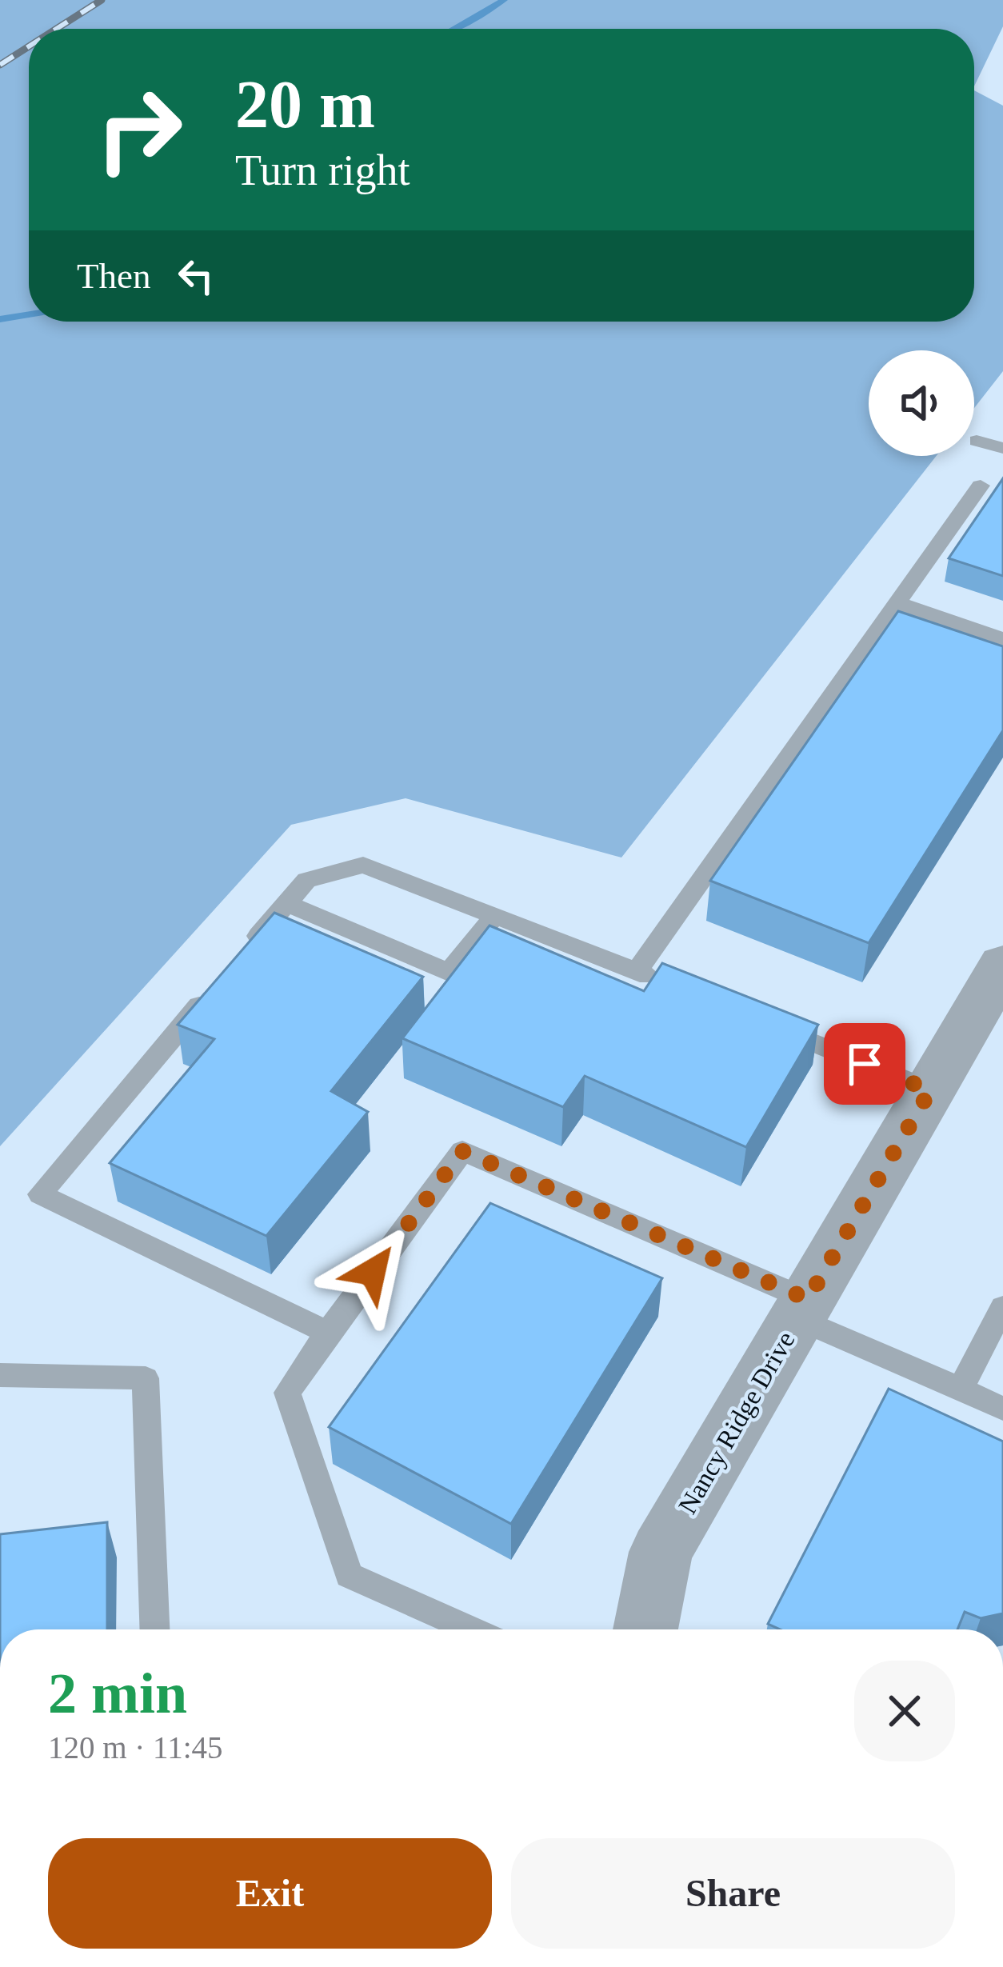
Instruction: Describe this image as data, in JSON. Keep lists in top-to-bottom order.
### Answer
{
  "streets": {
    "street": ["Nancy Ridge Drive"]
  },
  "page": {
    "turn": ["20 m", "Turn right"],
    "then": "Then",
    "heading": ["2 min", "120 m · 11:45"],
    "buttons": ["Exit", "Share"]
  }
}
